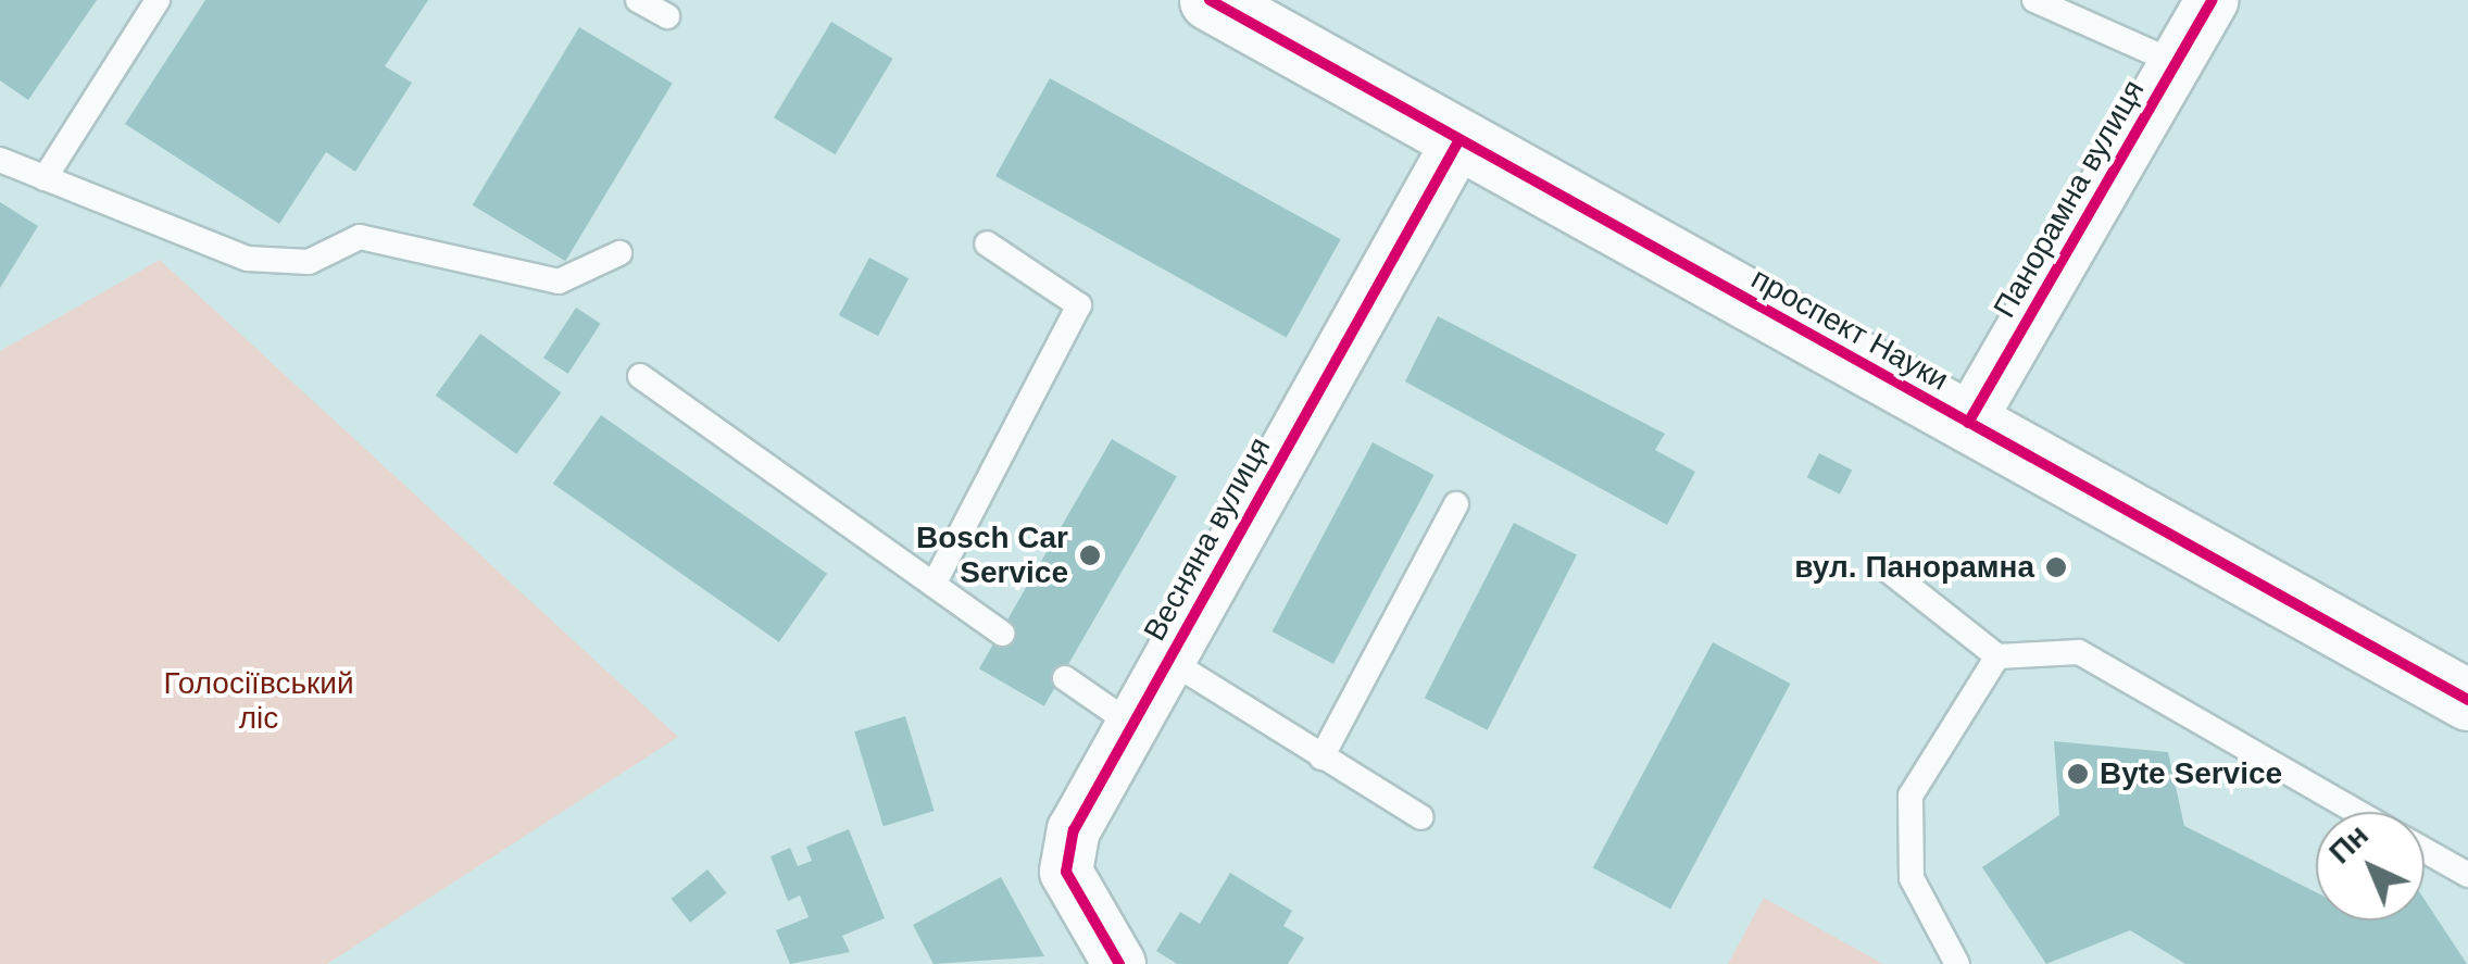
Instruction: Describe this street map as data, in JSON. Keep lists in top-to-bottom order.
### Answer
{
  "streets": {
    "main road": ["проспект Науки"],
    "street": ["Панорамна вулиця", "Весняна вулиця"]
  },
  "crossings": [
    ["Панорамна вулиця", "проспект Науки"],
    ["проспект Науки", "Весняна вулиця"]
  ],
  "parks": ["Голосіївський ліс"],
  "places": ["Bosch Car Service", "вул. Панорамна", "Byte Service"],
  "north": "top left"
}
